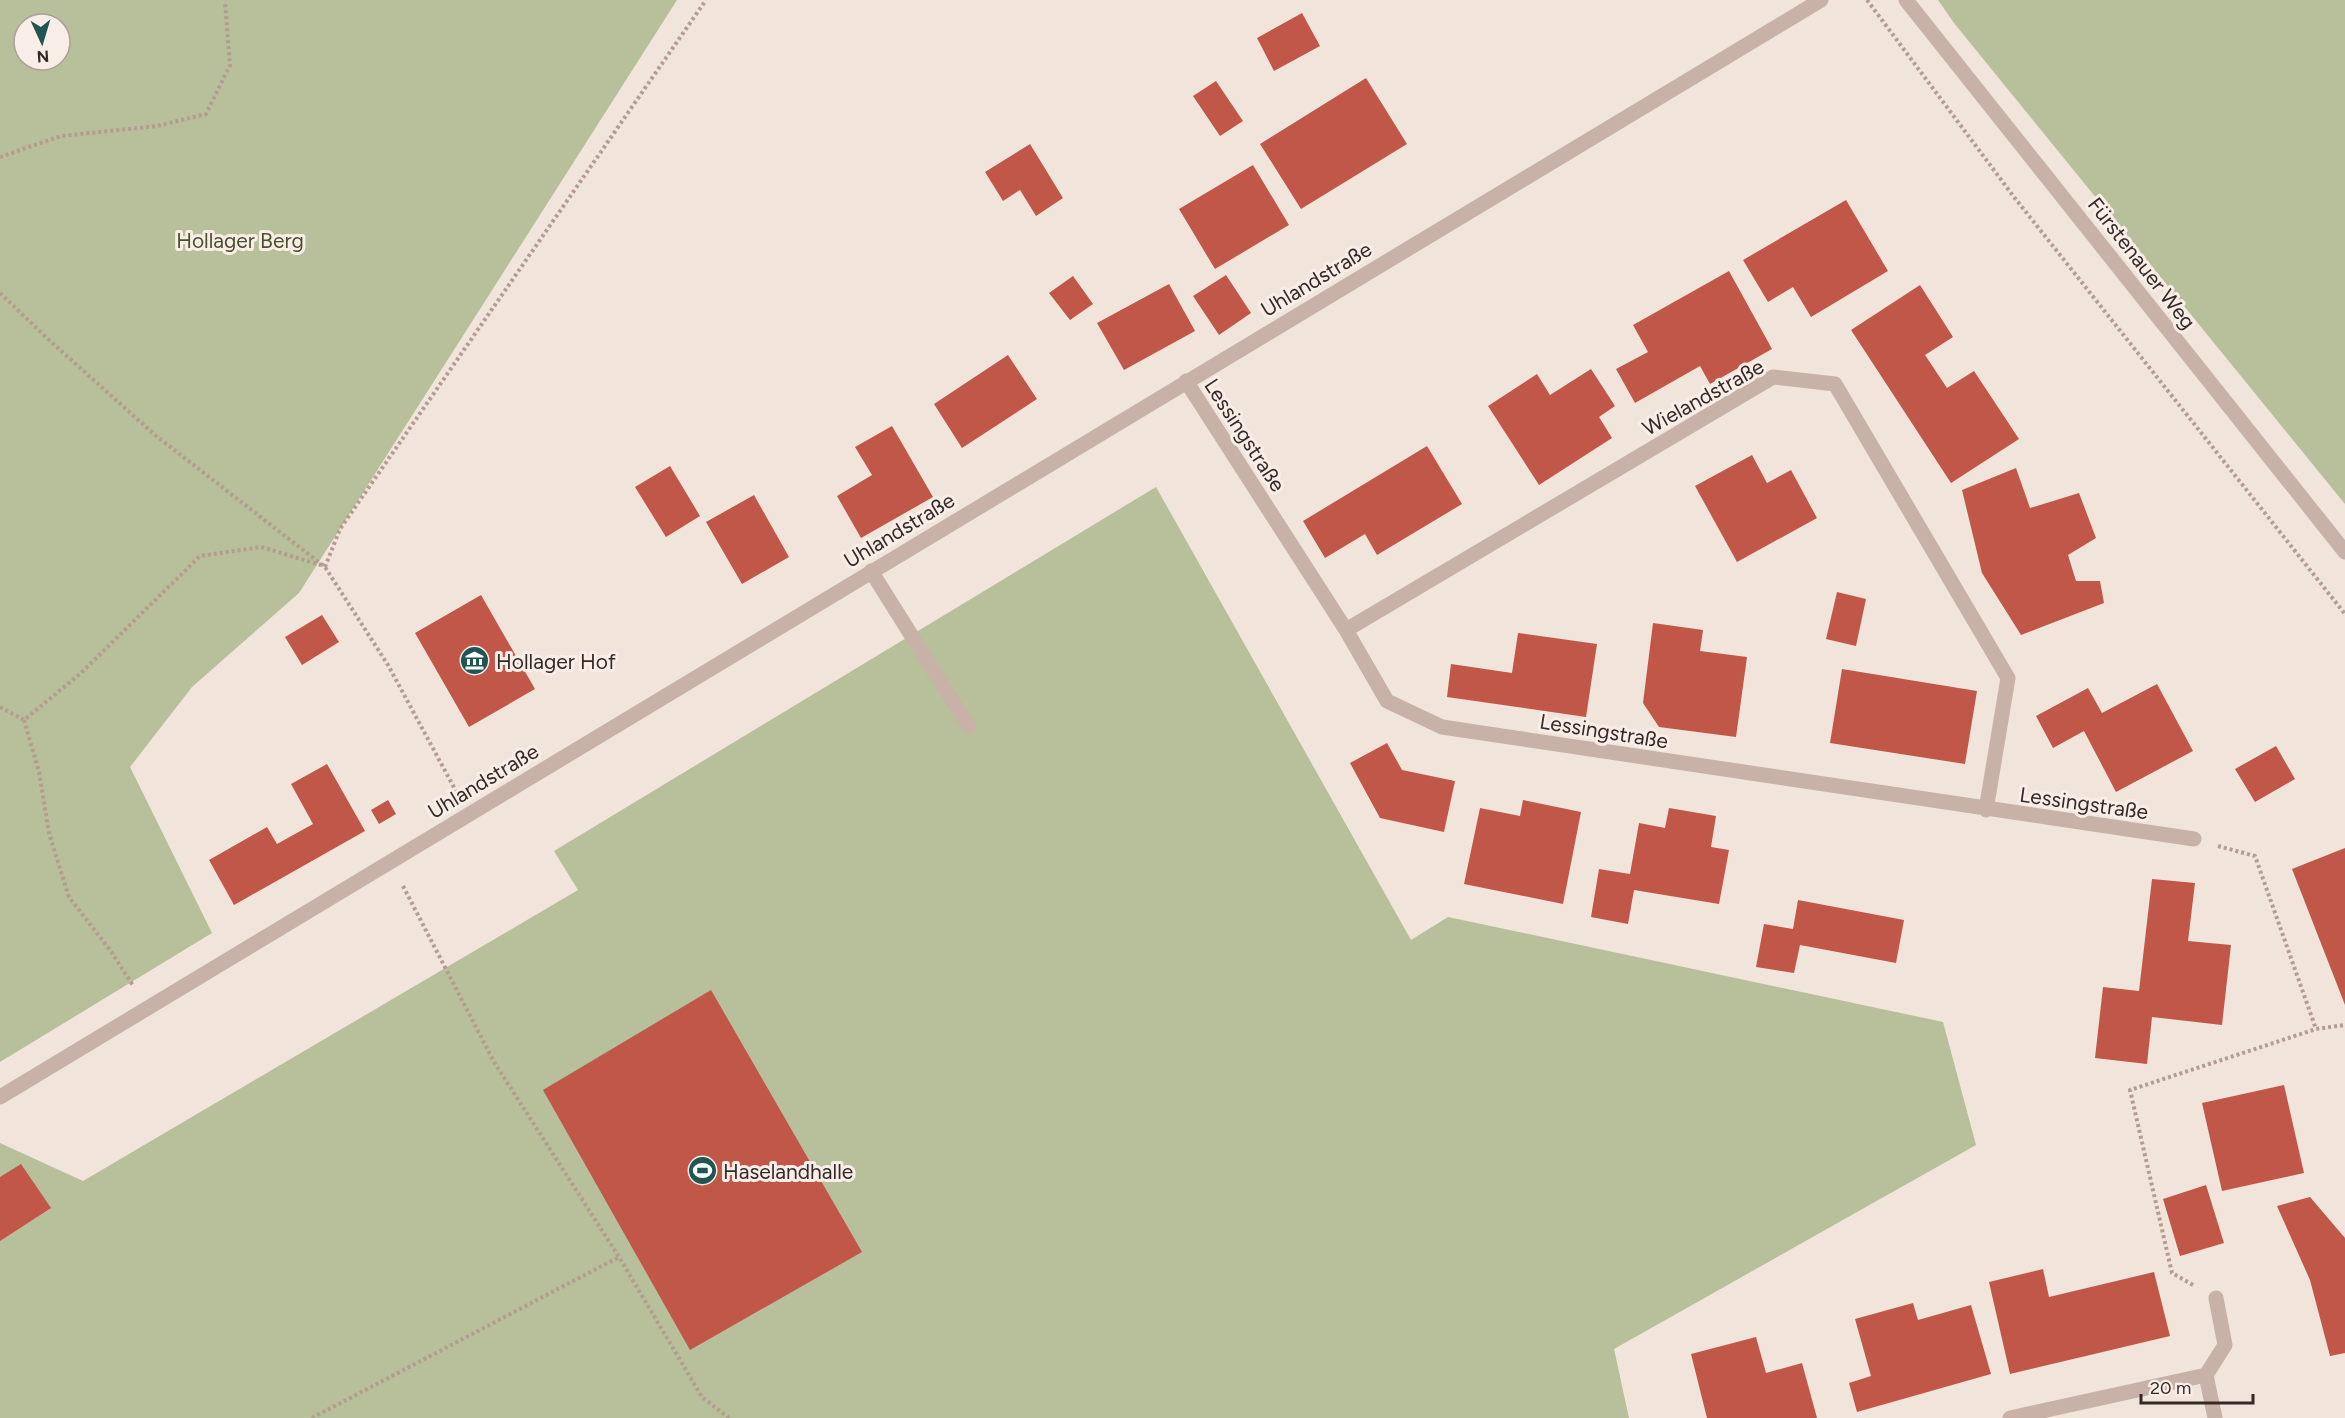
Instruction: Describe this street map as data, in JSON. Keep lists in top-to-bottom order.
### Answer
{
  "streets": {
    "street": [
      "Fürstenauer Weg",
      "Uhlandstraße",
      "Wielandstraße",
      "Lessingstraße"
    ]
  },
  "crossings": [
    ["Uhlandstraße", "Lessingstraße"],
    ["Wielandstraße", "Lessingstraße"]
  ],
  "parks": ["Hollager Berg"],
  "places": {
    "museum": ["Hollager Hof"],
    "sports": ["Haselandhalle"]
  },
  "scale_bar": "20 m",
  "north": "bottom"
}
